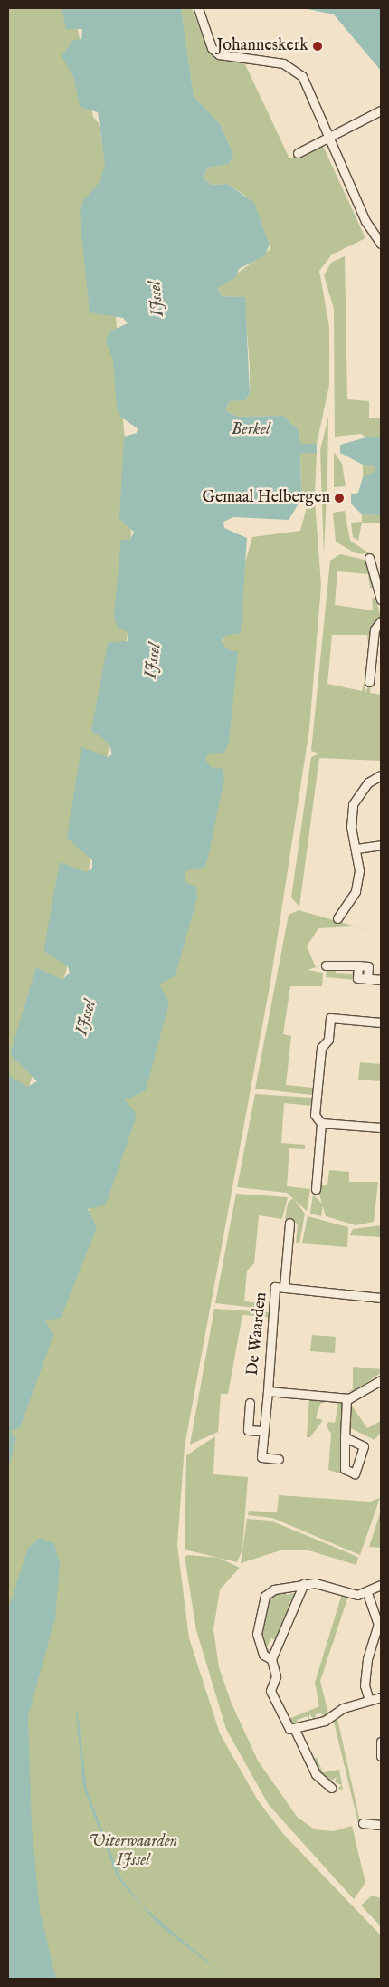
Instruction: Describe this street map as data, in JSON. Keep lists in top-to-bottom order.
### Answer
{
  "streets": {
    "street": ["De Waarden"]
  },
  "water": ["IJssel", "Berkel"],
  "parks": ["Uiterwaarden IJssel"],
  "places": ["Johanneskerk", "Gemaal Helbergen"]
}
